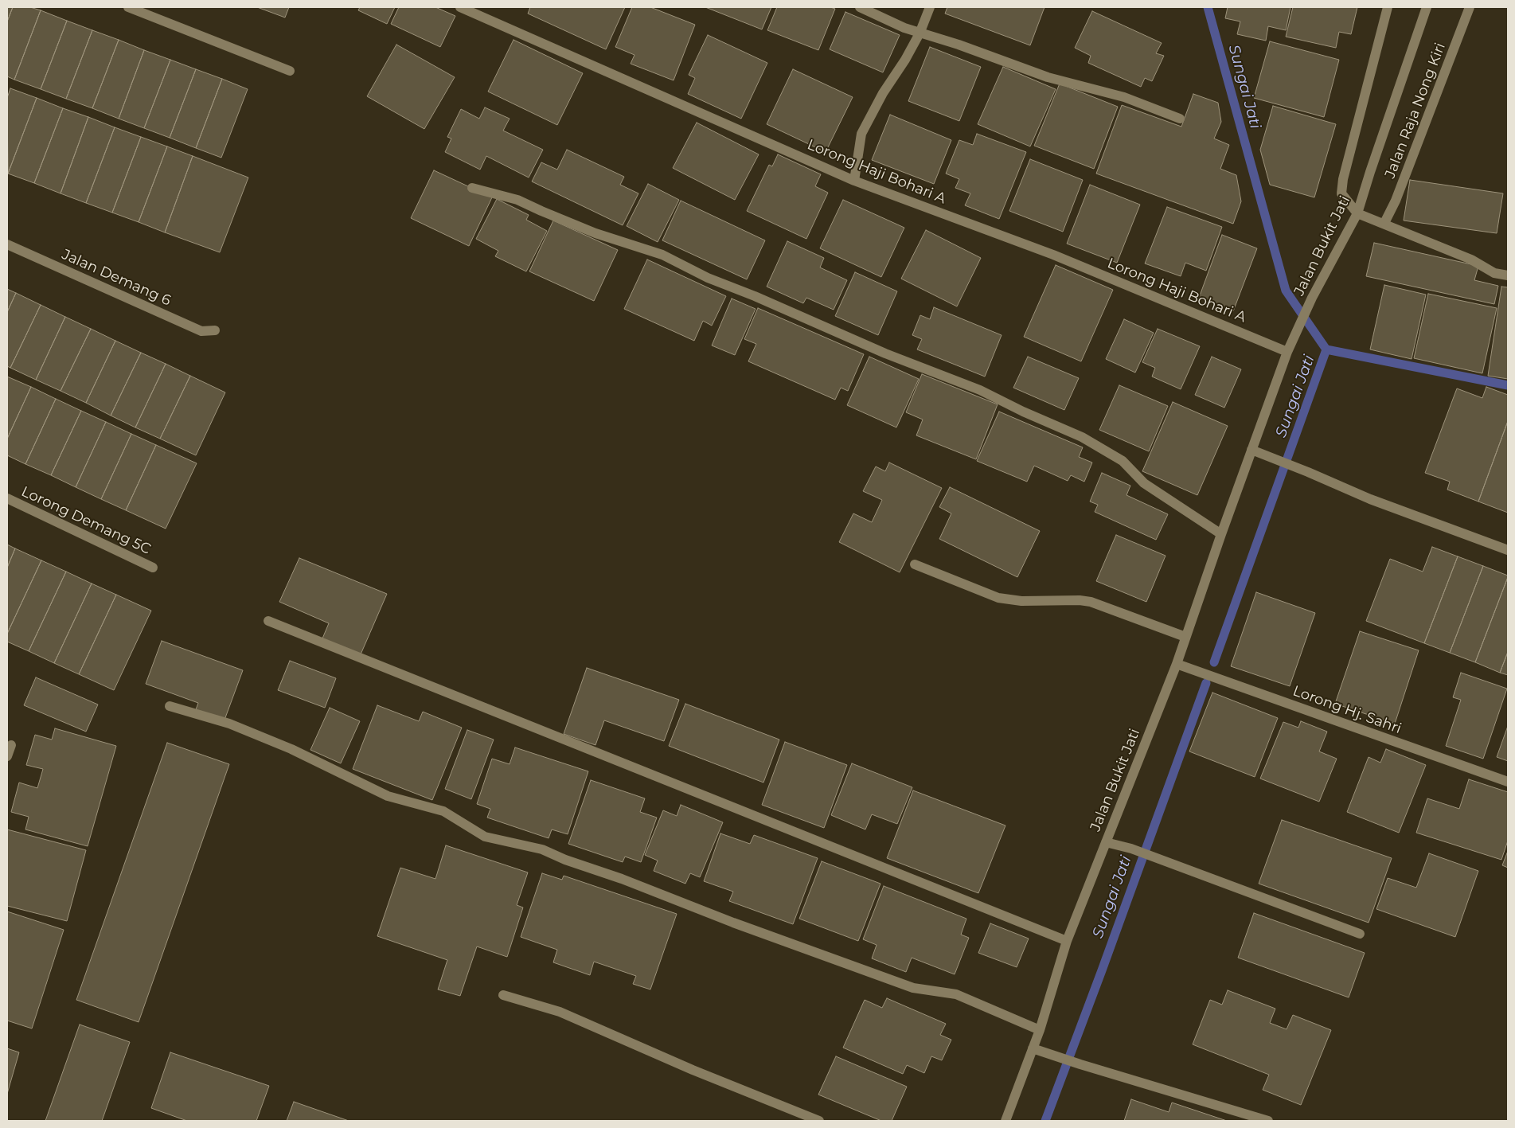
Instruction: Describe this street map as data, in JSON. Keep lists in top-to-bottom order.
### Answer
{
  "streets": {
    "street": [
      "Jalan Raja Nong Kiri",
      "Lorong Haji Bohari A",
      "Jalan Bukit Jati",
      "Jalan Demang 6",
      "Lorong Demang 5C",
      "Lorong Hj. Sahri"
    ]
  },
  "crossings": [
    ["Lorong Haji Bohari A", "Jalan Bukit Jati"],
    ["Jalan Bukit Jati", "Lorong Hj. Sahri"]
  ],
  "water": ["Sungai Jati"]
}
